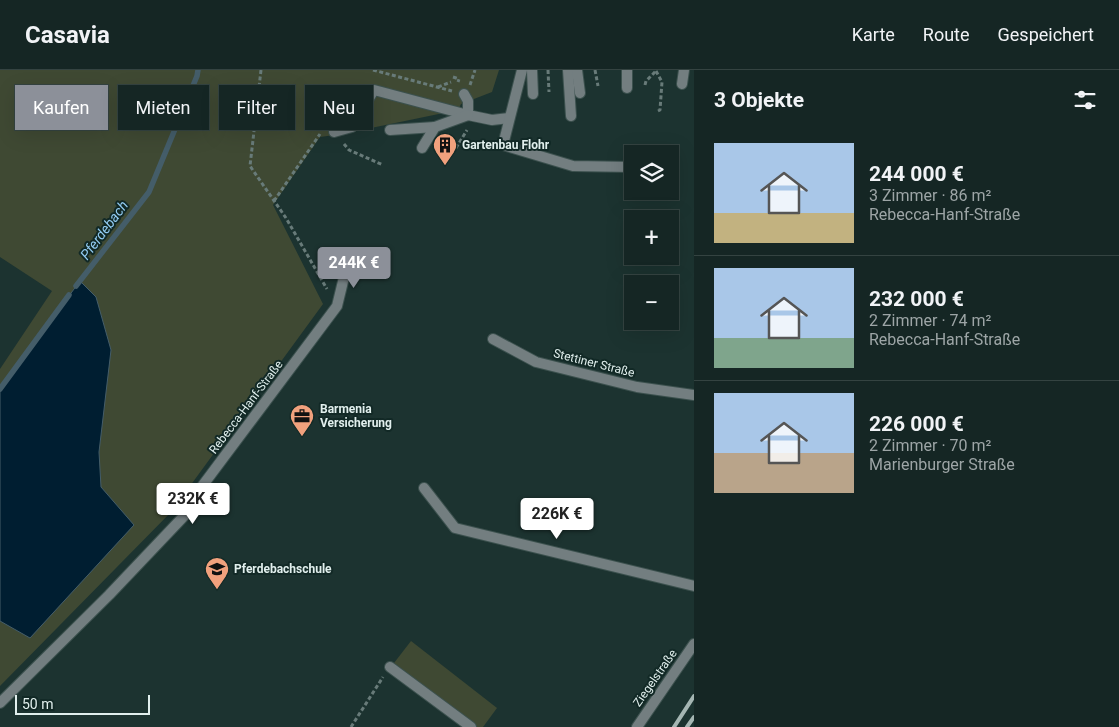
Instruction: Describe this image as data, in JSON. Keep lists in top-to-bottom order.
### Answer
{
  "streets": {
    "street": ["Stettiner Straße", "Rebecca-Hanf-Straße", "Ziegelstraße"]
  },
  "water": ["Pferdebach"],
  "places": {
    "building": ["Gartenbau Flohr"],
    "office": ["Barmenia Versicherung"],
    "school or university": ["Pferdebachschule"]
  },
  "scale_bar": "50 m",
  "page": {
    "header": "Casavia",
    "nav": ["Karte", "Route", "Gespeichert"],
    "heading": "3 Objekte",
    "chip": [
      "Kaufen",
      "Mieten",
      "Filter",
      "Neu"
    ],
    "list": [
      {
        "name": "244 000 €",
        "note": "3 Zimmer · 86 m² · Rebecca-Hanf-Straße"
      },
      {
        "name": "232 000 €",
        "note": "2 Zimmer · 74 m² · Rebecca-Hanf-Straße"
      },
      {
        "name": "226 000 €",
        "note": "2 Zimmer · 70 m² · Marienburger Straße"
      }
    ],
    "map_buttons": ["+", "−"],
    "price": ["244K €", "232K €", "226K €"],
    "scale": "50 m"
  }
}
